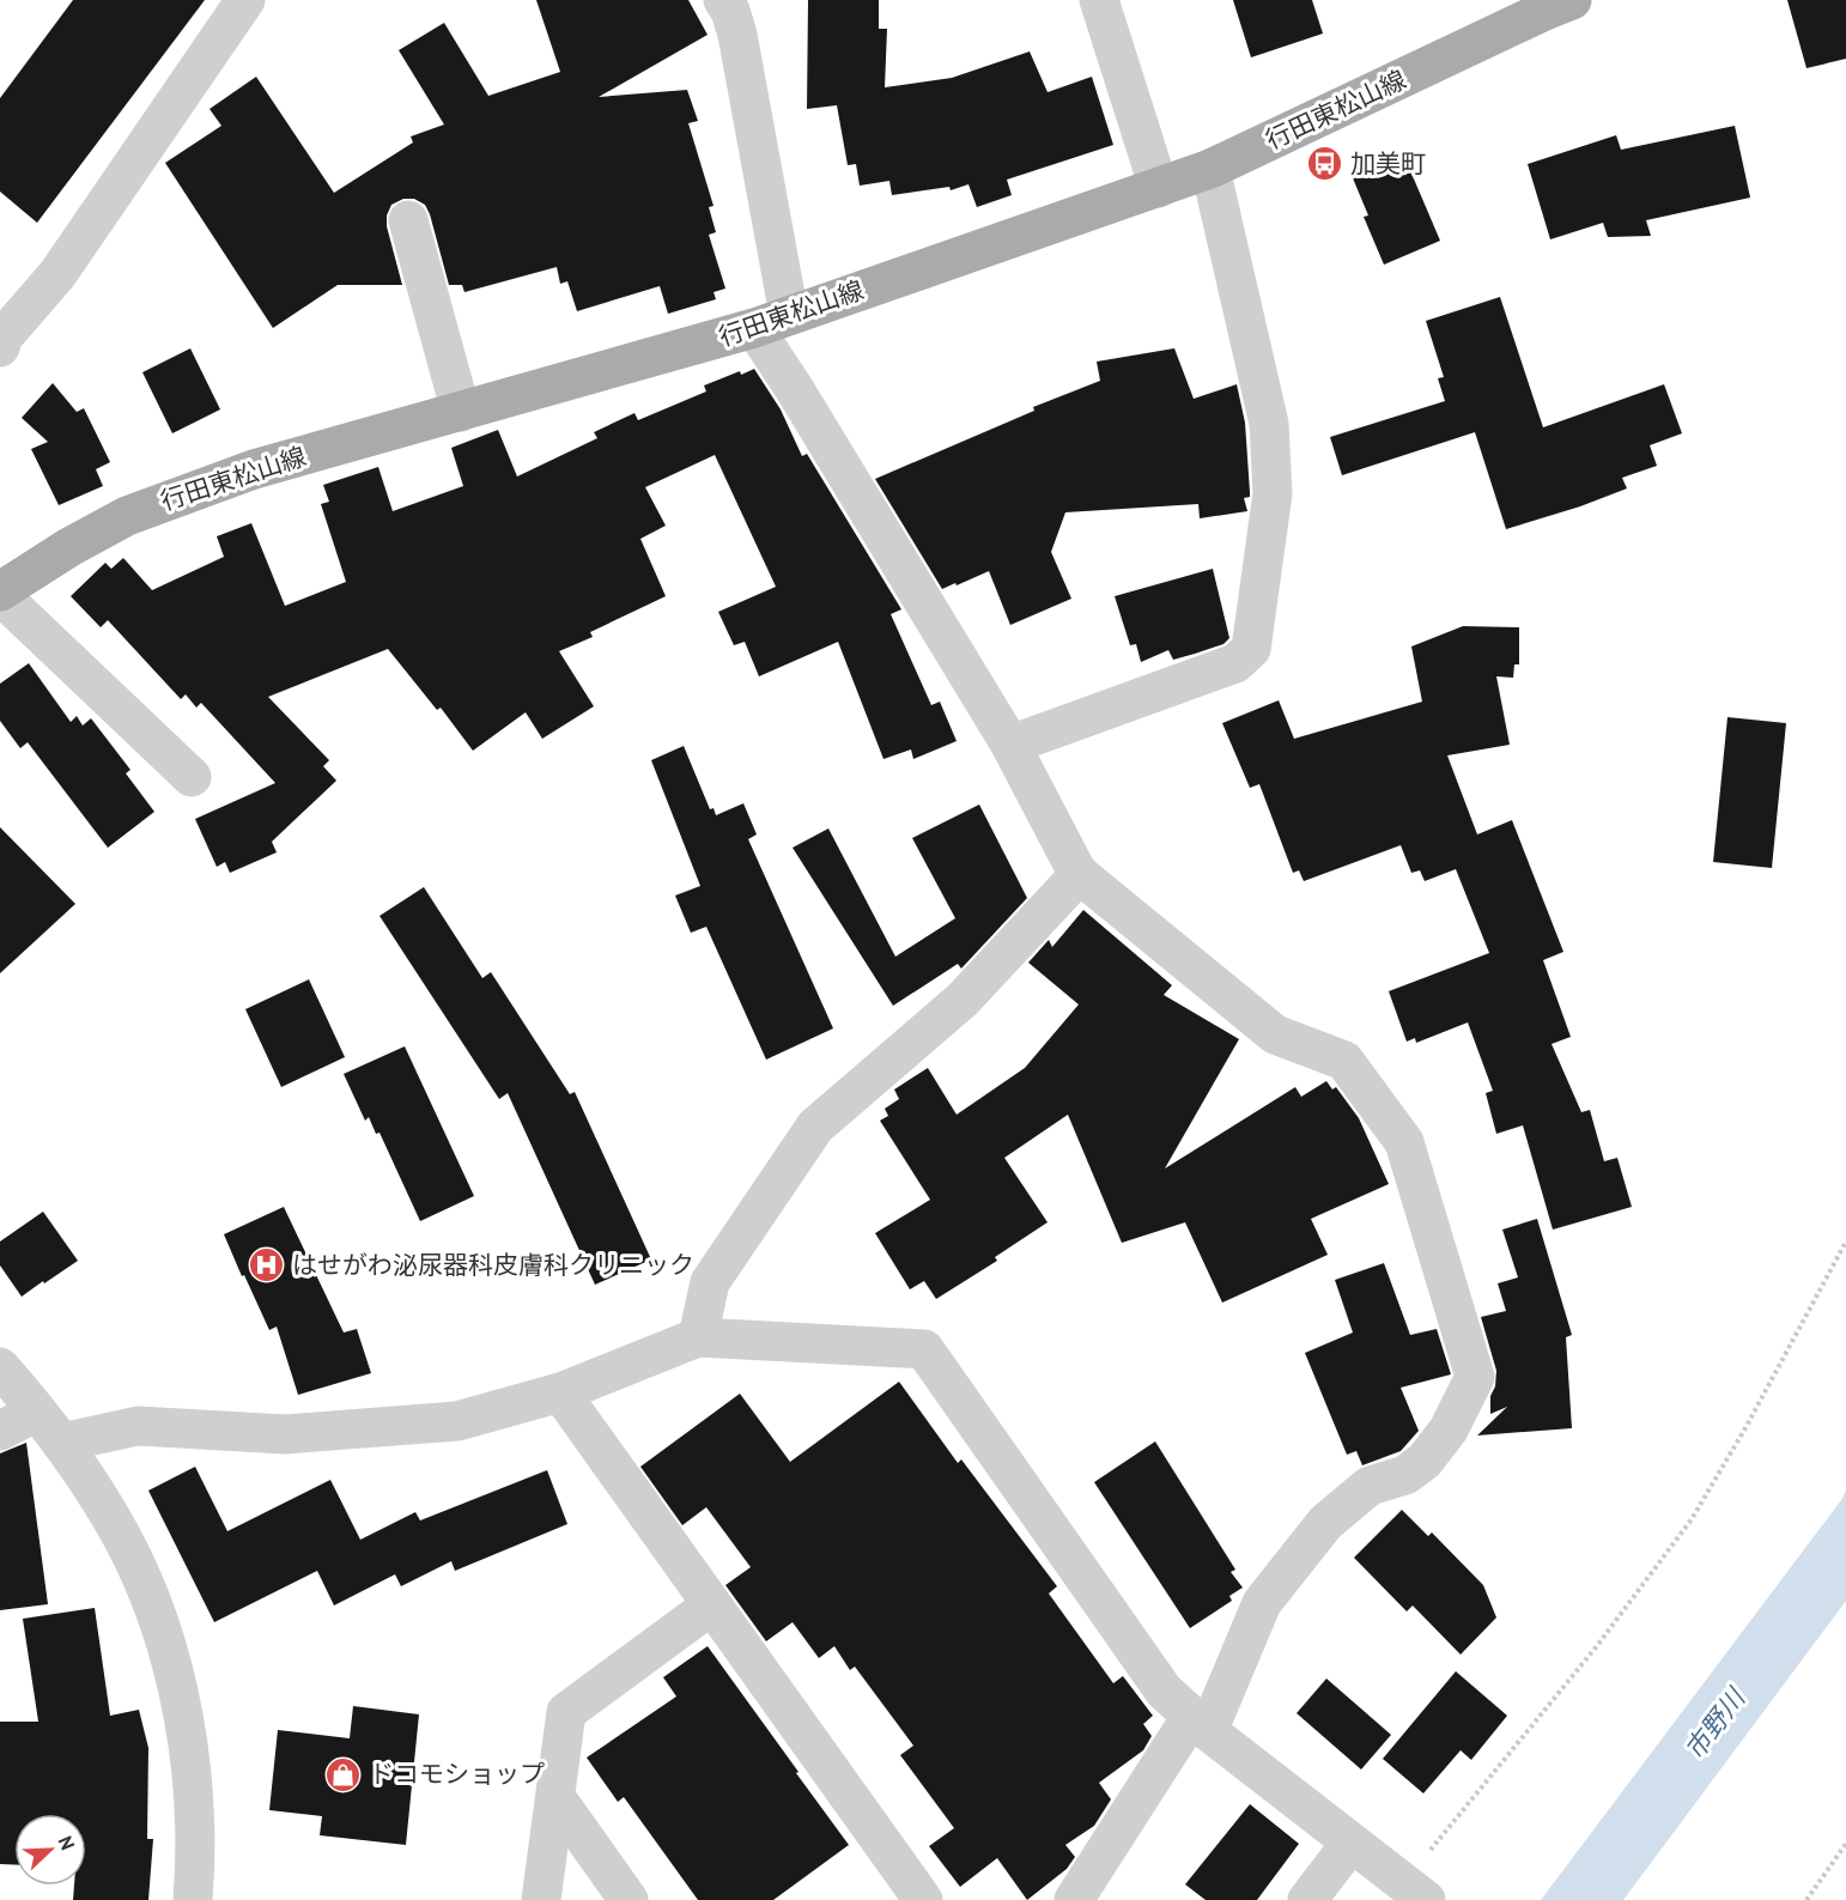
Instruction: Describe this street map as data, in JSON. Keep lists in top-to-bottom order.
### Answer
{
  "streets": {
    "main road": ["行田東松山線"]
  },
  "water": ["市野川"],
  "places": {
    "bus stop": ["加美町"],
    "hospital": ["はせがわ泌尿器科皮膚科クリニック"],
    "shop": ["ドコモショップ"]
  },
  "north": "top right"
}
